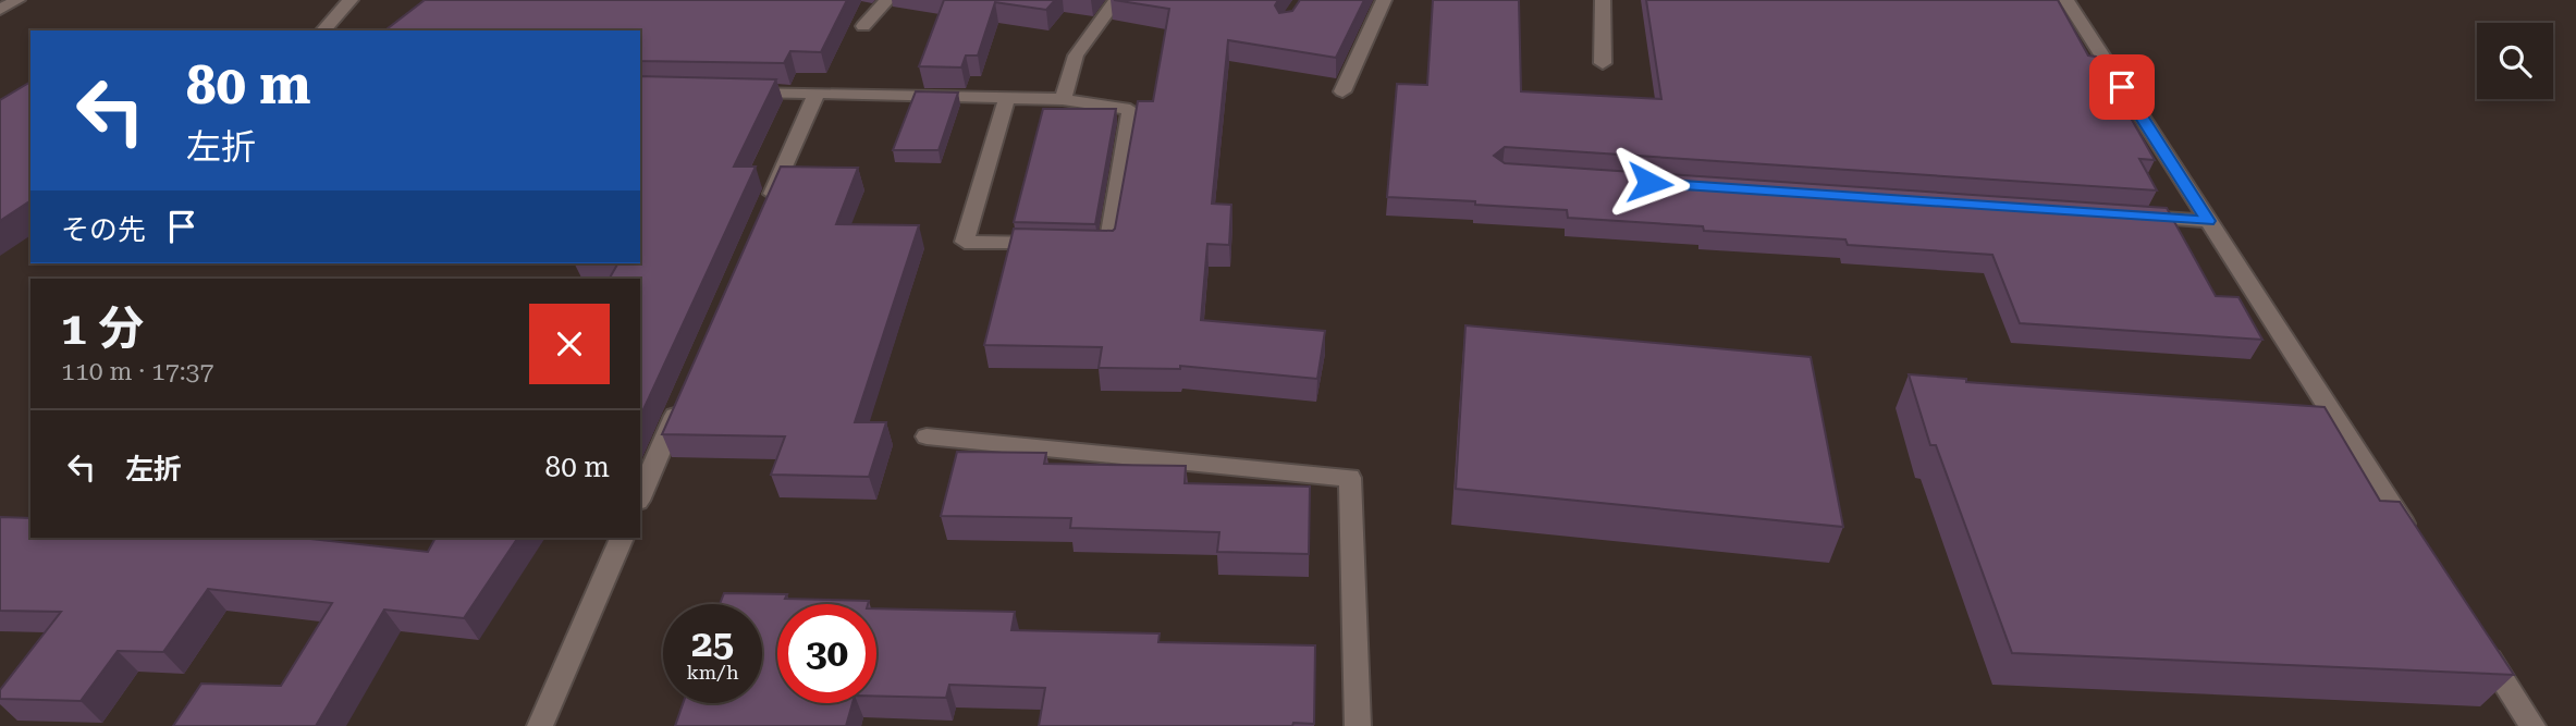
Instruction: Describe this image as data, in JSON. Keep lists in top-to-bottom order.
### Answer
{
  "page": {
    "turn": ["80 m", "左折"],
    "then": "その先",
    "heading": ["1 分", "110 m · 17:37"],
    "list": [
      {
        "name": "左折",
        "value": "80 m"
      }
    ],
    "speed": "25 km/h",
    "limit": "30"
  }
}
